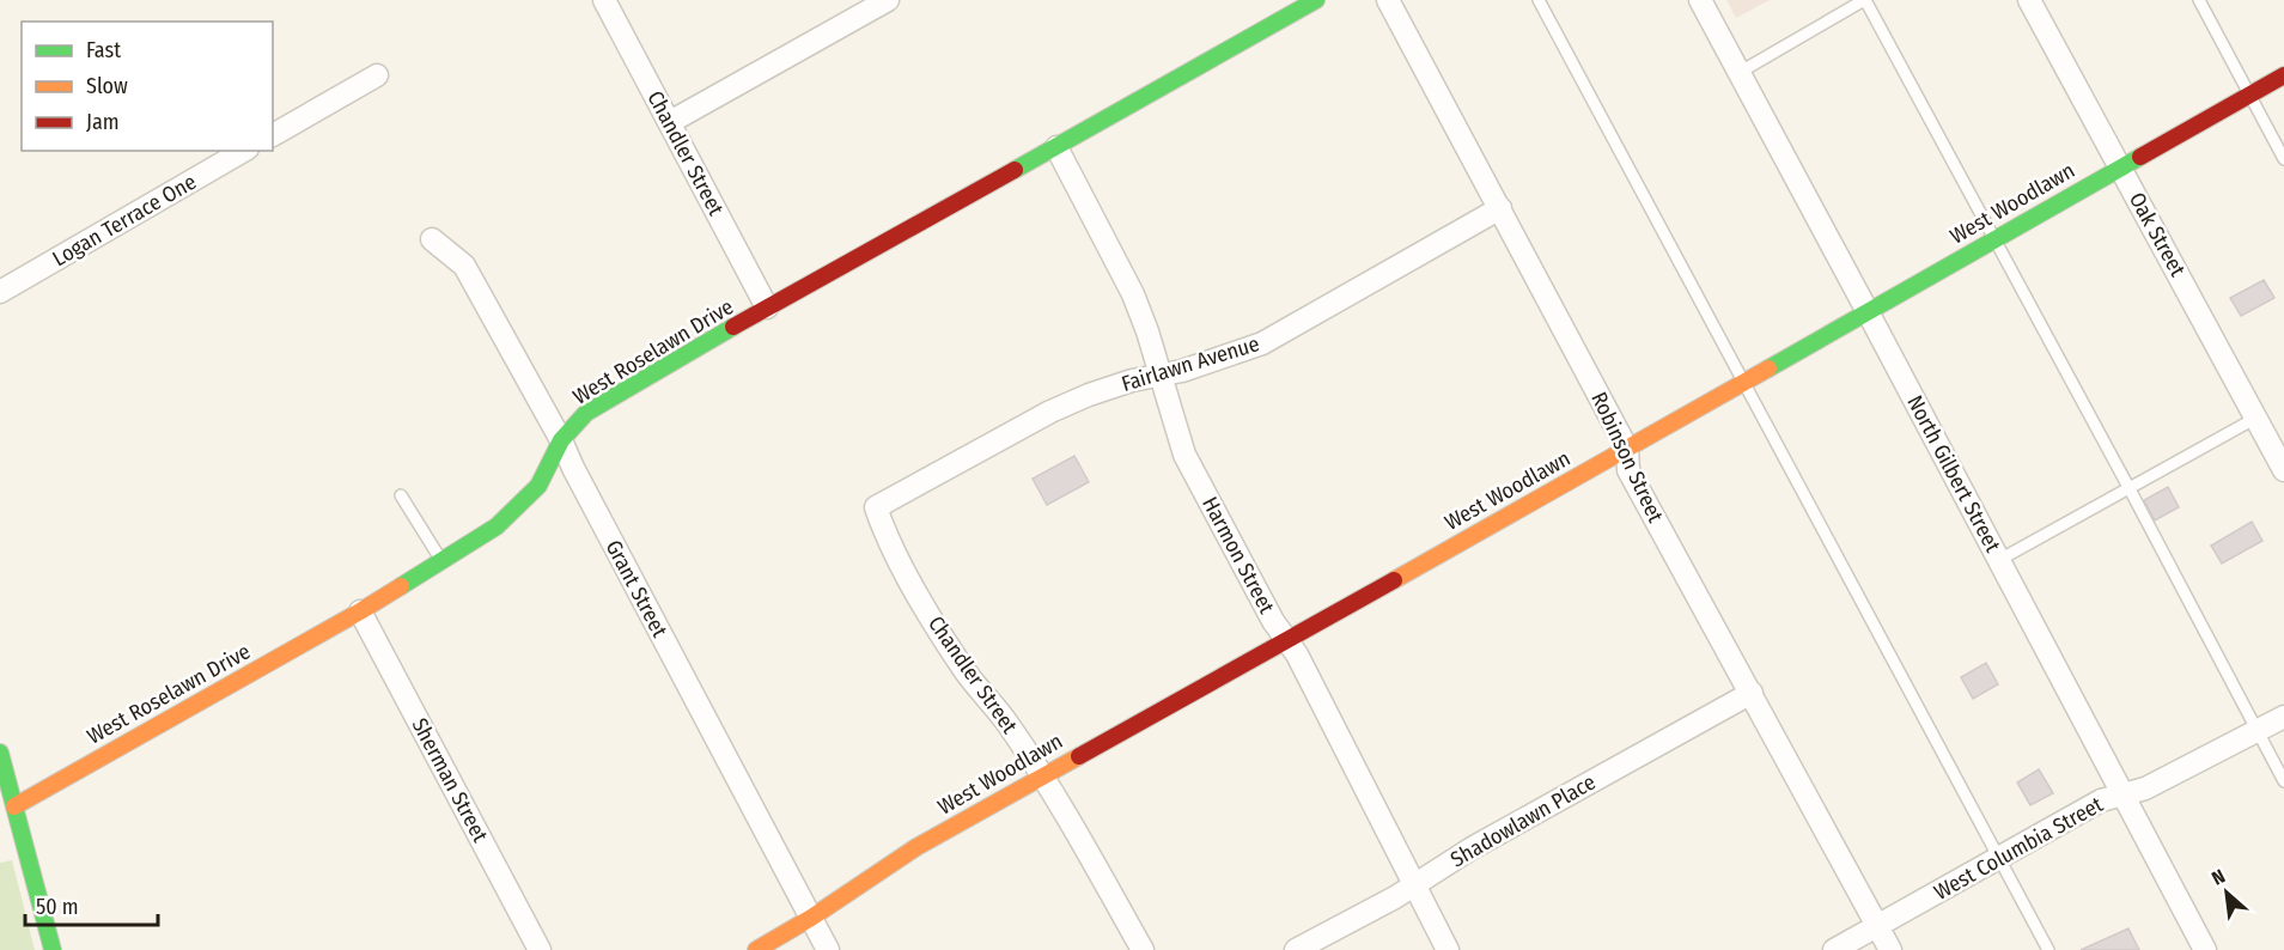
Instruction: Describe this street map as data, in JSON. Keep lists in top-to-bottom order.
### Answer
{
  "streets": {
    "street": [
      "Chandler Street",
      "West Woodlawn",
      "Logan Terrace One",
      "Oak Street",
      "West Roselawn Drive",
      "Fairlawn Avenue",
      "Robinson Street",
      "North Gilbert Street",
      "Harmon Street",
      "Grant Street",
      "Sherman Street",
      "Shadowlawn Place",
      "West Columbia Street"
    ]
  },
  "crossings": [
    ["Chandler Street", "West Woodlawn"],
    ["Chandler Street", "West Roselawn Drive"],
    ["Chandler Street", "Fairlawn Avenue"],
    ["West Woodlawn", "Oak Street"],
    ["West Woodlawn", "Robinson Street"],
    ["West Woodlawn", "North Gilbert Street"],
    ["West Woodlawn", "Harmon Street"],
    ["West Woodlawn", "Grant Street"],
    ["West Roselawn Drive", "Harmon Street"],
    ["West Roselawn Drive", "Grant Street"],
    ["West Roselawn Drive", "Sherman Street"],
    ["Fairlawn Avenue", "Robinson Street"],
    ["Fairlawn Avenue", "Harmon Street"],
    ["Robinson Street", "Shadowlawn Place"],
    ["Robinson Street", "West Columbia Street"],
    ["North Gilbert Street", "West Columbia Street"],
    ["Harmon Street", "Shadowlawn Place"]
  ],
  "legend": ["Fast", "Slow", "Jam"],
  "scale_bar": "50 m",
  "north": "top left"
}
